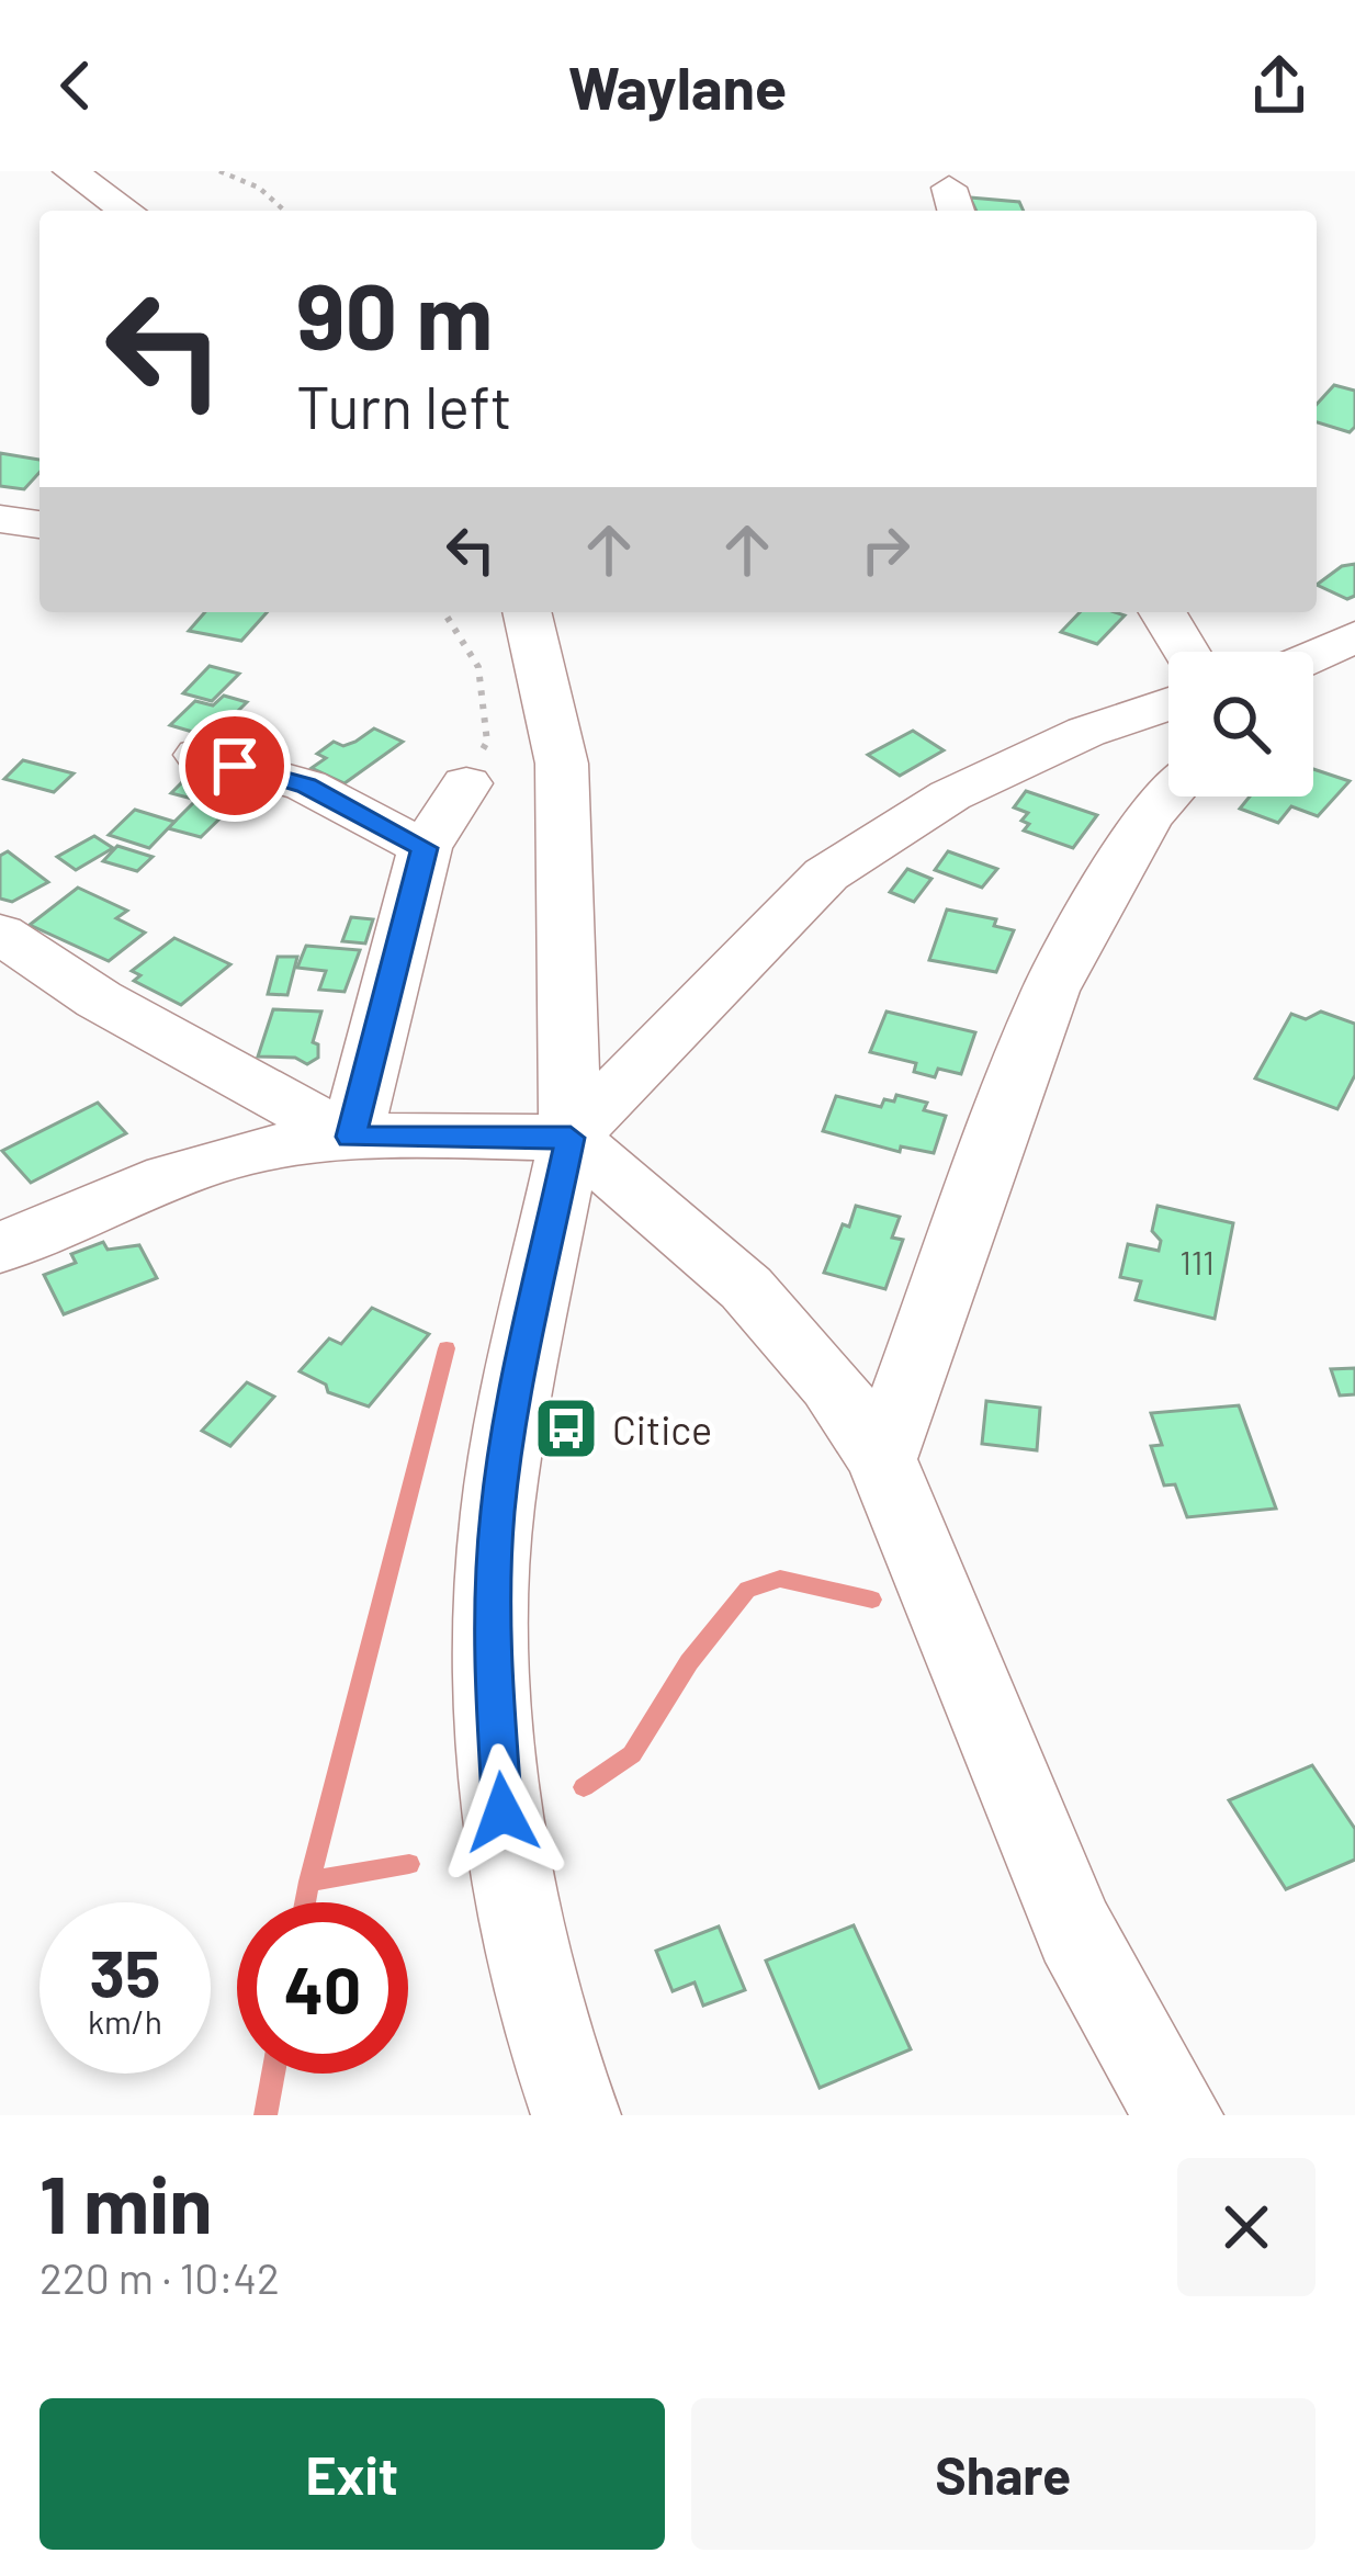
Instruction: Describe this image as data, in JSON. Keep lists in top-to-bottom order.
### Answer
{
  "places": {
    "bus stop": ["Citice"]
  },
  "house_numbers": ["111"],
  "page": {
    "header": "Waylane",
    "turn": ["90 m", "Turn left"],
    "speed": "35 km/h",
    "limit": "40",
    "heading": ["1 min", "220 m · 10:42"],
    "buttons": ["Exit", "Share"]
  }
}
